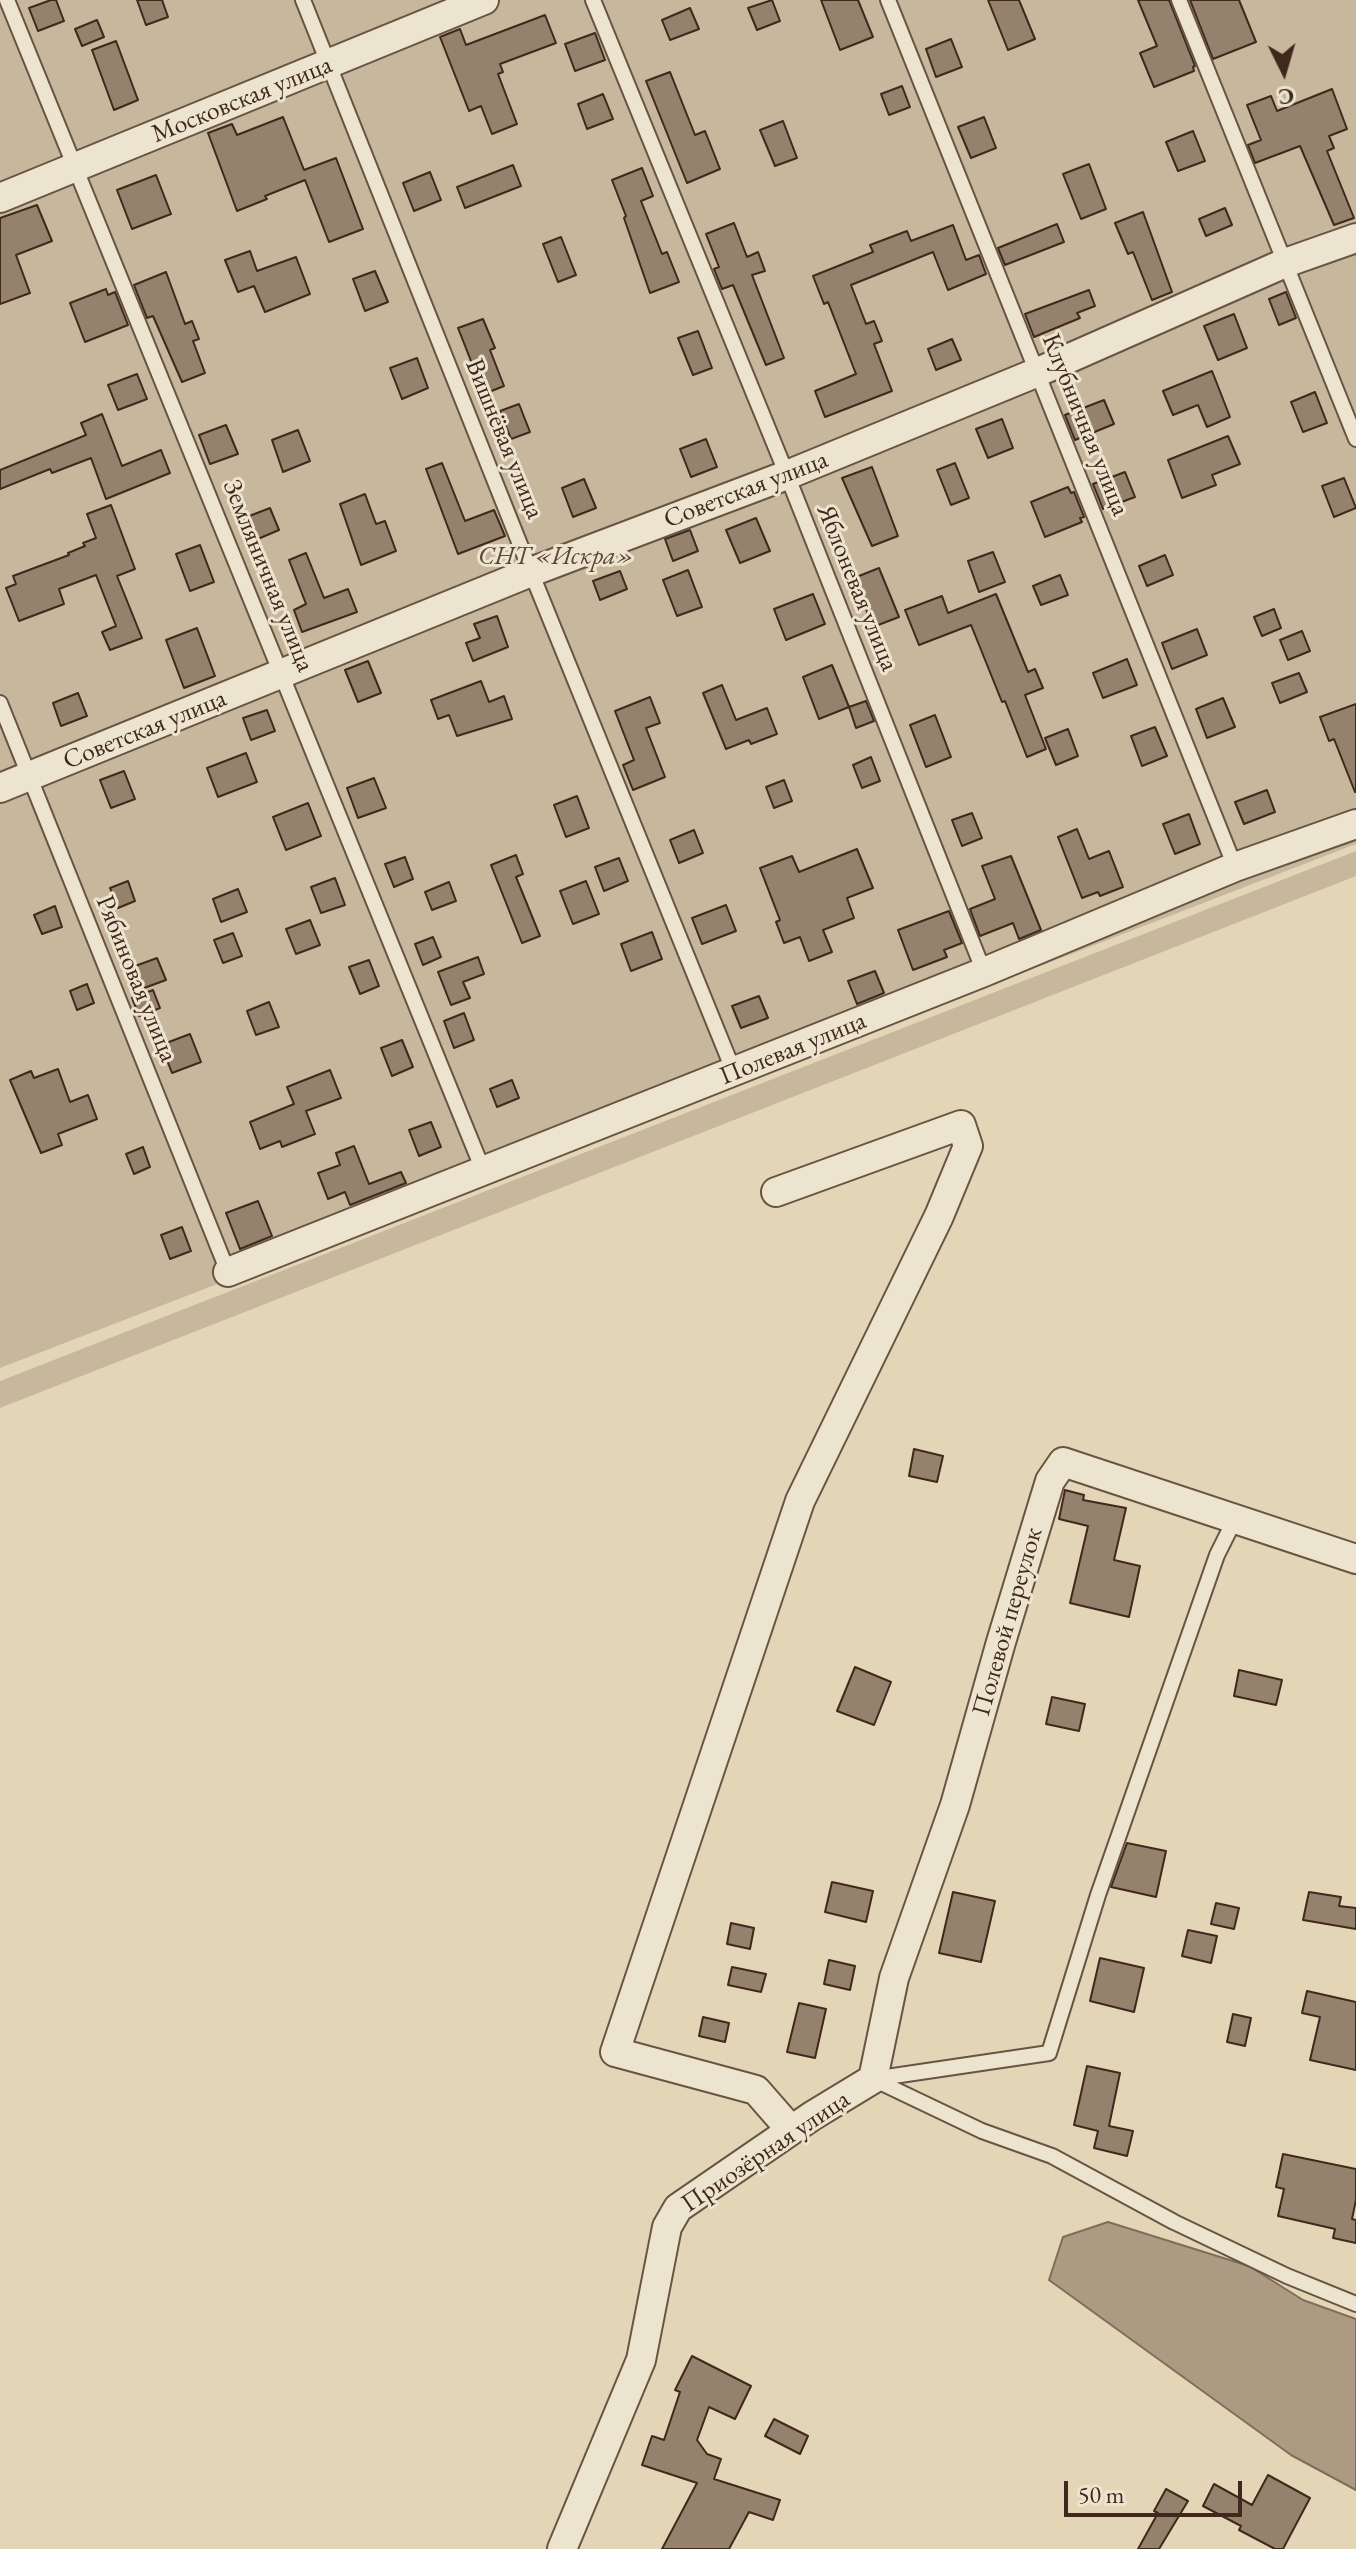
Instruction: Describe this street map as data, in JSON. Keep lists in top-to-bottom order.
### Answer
{
  "streets": {
    "street": [
      "Московская улица",
      "Советская улица",
      "Полевая улица",
      "Полевой переулок",
      "Приозёрная улица"
    ],
    "lane": [
      "Клубничная улица",
      "Вишнёвая улица",
      "Земляничная улица",
      "Яблоневая улица",
      "Рябиновая улица"
    ]
  },
  "crossings": [
    ["Московская улица", "Вишнёвая улица"],
    ["Московская улица", "Земляничная улица"],
    ["Клубничная улица", "Советская улица"],
    ["Клубничная улица", "Полевая улица"],
    ["Вишнёвая улица", "Советская улица"],
    ["Вишнёвая улица", "Полевая улица"],
    ["Советская улица", "Земляничная улица"],
    ["Советская улица", "Яблоневая улица"],
    ["Советская улица", "Рябиновая улица"],
    ["Земляничная улица", "Полевая улица"],
    ["Яблоневая улица", "Полевая улица"],
    ["Рябиновая улица", "Полевая улица"],
    ["Полевой переулок", "Приозёрная улица"]
  ],
  "parks": ["СНТ «Искра»"],
  "scale_bar": "50 m",
  "north": "bottom"
}
